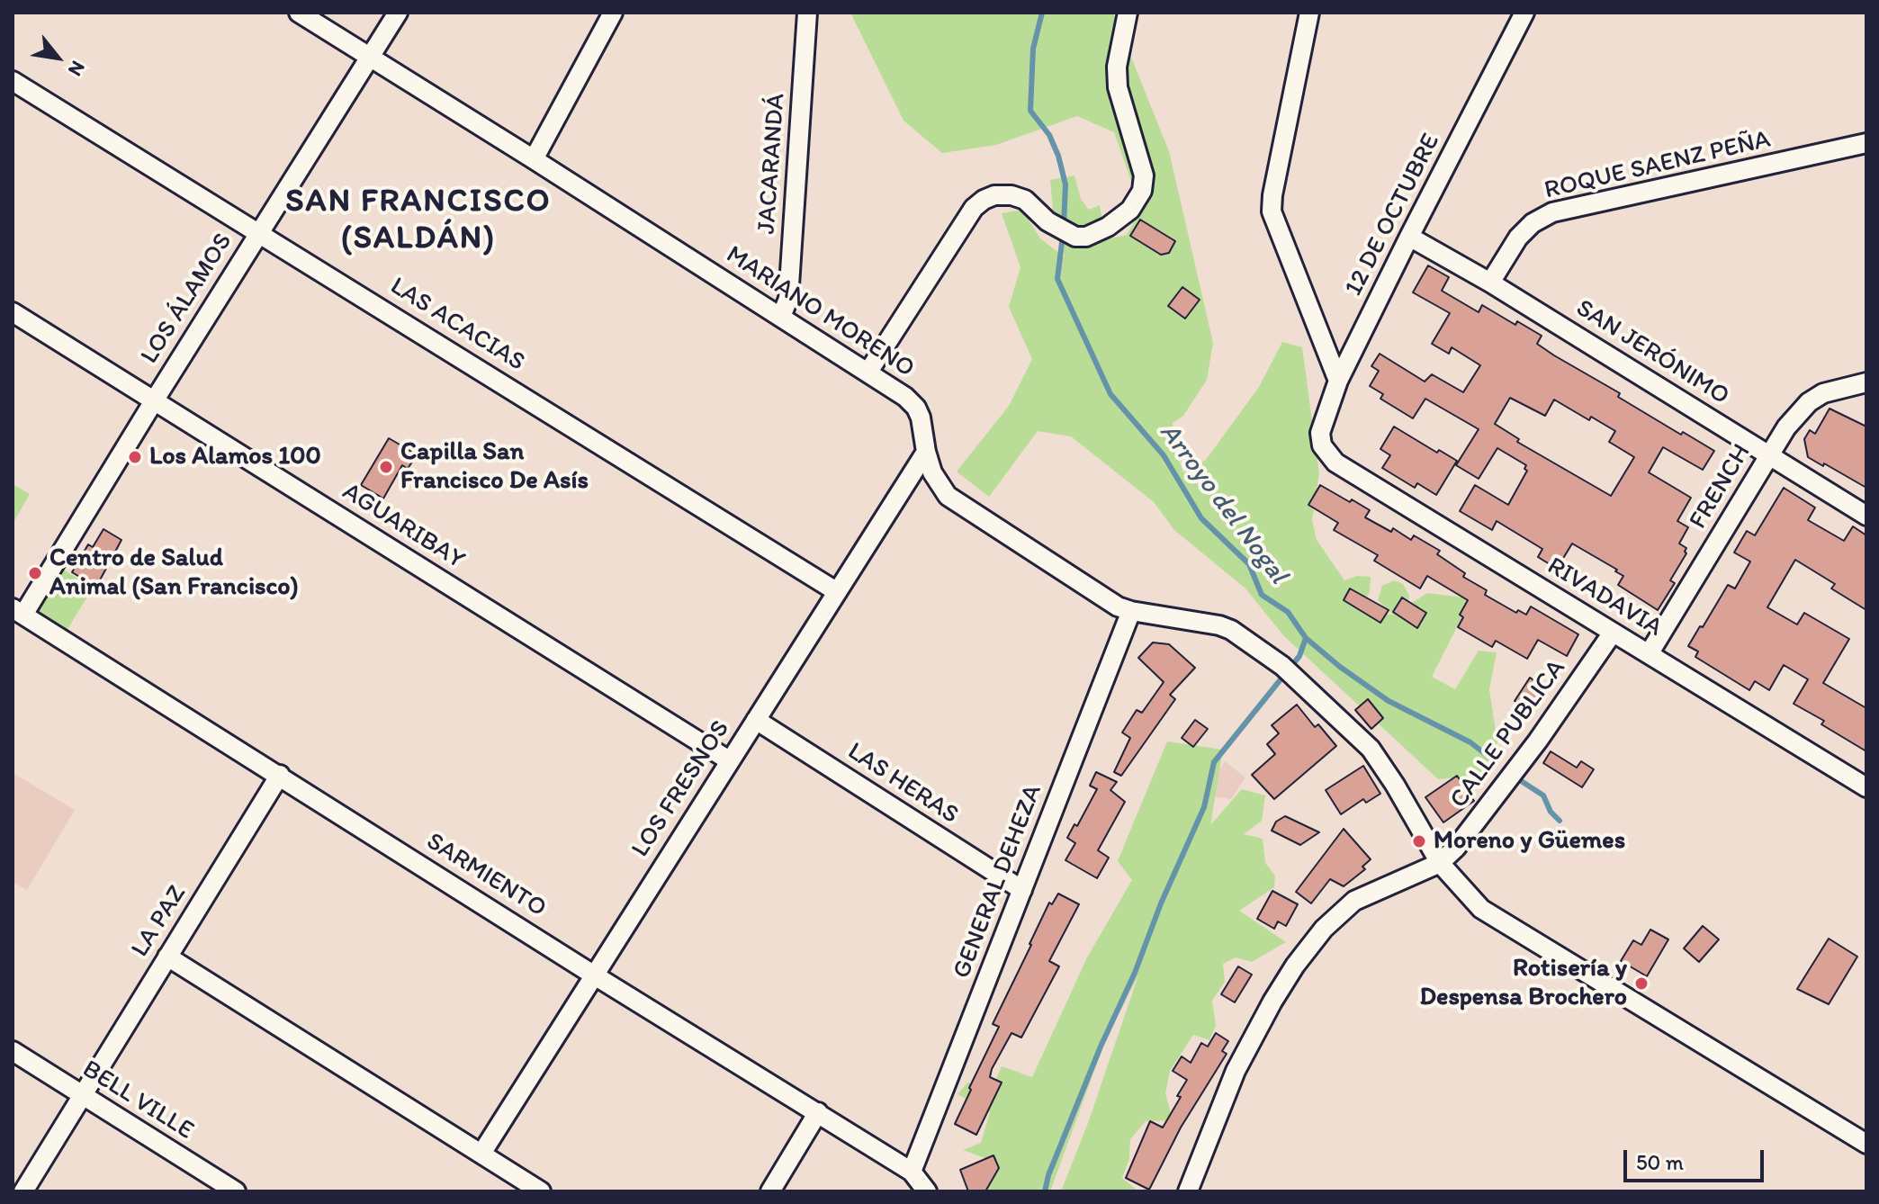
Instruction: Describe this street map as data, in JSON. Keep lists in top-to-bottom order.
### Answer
{
  "streets": {
    "street": [
      "JACARANDÁ",
      "ROQUE SAENZ PEÑA",
      "12 DE OCTUBRE",
      "LOS ÁLAMOS",
      "MARIANO MORENO",
      "LAS ACACIAS",
      "SAN JERÓNIMO",
      "FRENCH",
      "AGUARIBAY",
      "RIVADAVIA",
      "CALLE PUBLICA",
      "LAS HERAS",
      "LOS FRESNOS",
      "SARMIENTO",
      "GENERAL DEHEZA",
      "LA PAZ",
      "BELL VILLE"
    ]
  },
  "crossings": [
    ["JACARANDÁ", "MARIANO MORENO"],
    ["ROQUE SAENZ PEÑA", "SAN JERÓNIMO"],
    ["12 DE OCTUBRE", "SAN JERÓNIMO"],
    ["12 DE OCTUBRE", "RIVADAVIA"],
    ["LOS ÁLAMOS", "MARIANO MORENO"],
    ["LOS ÁLAMOS", "LAS ACACIAS"],
    ["LOS ÁLAMOS", "AGUARIBAY"],
    ["LOS ÁLAMOS", "SARMIENTO"],
    ["MARIANO MORENO", "CALLE PUBLICA"],
    ["MARIANO MORENO", "LOS FRESNOS"],
    ["MARIANO MORENO", "GENERAL DEHEZA"],
    ["LAS ACACIAS", "LOS FRESNOS"],
    ["SAN JERÓNIMO", "FRENCH"],
    ["FRENCH", "RIVADAVIA"],
    ["AGUARIBAY", "LOS FRESNOS"],
    ["RIVADAVIA", "CALLE PUBLICA"],
    ["LAS HERAS", "LOS FRESNOS"],
    ["LAS HERAS", "GENERAL DEHEZA"],
    ["LOS FRESNOS", "SARMIENTO"],
    ["SARMIENTO", "GENERAL DEHEZA"],
    ["SARMIENTO", "LA PAZ"],
    ["LA PAZ", "BELL VILLE"]
  ],
  "districts": ["SAN FRANCISCO (SALDÁN)"],
  "water": ["Arroyo del Nogal"],
  "places": [
    "Los Alamos 100",
    "Capilla San Francisco De Asís",
    "Centro de Salud Animal (San Francisco)",
    "Moreno y Güemes",
    "Rotisería y Despensa Brochero"
  ],
  "scale_bar": "50 m",
  "north": "bottom right"
}
